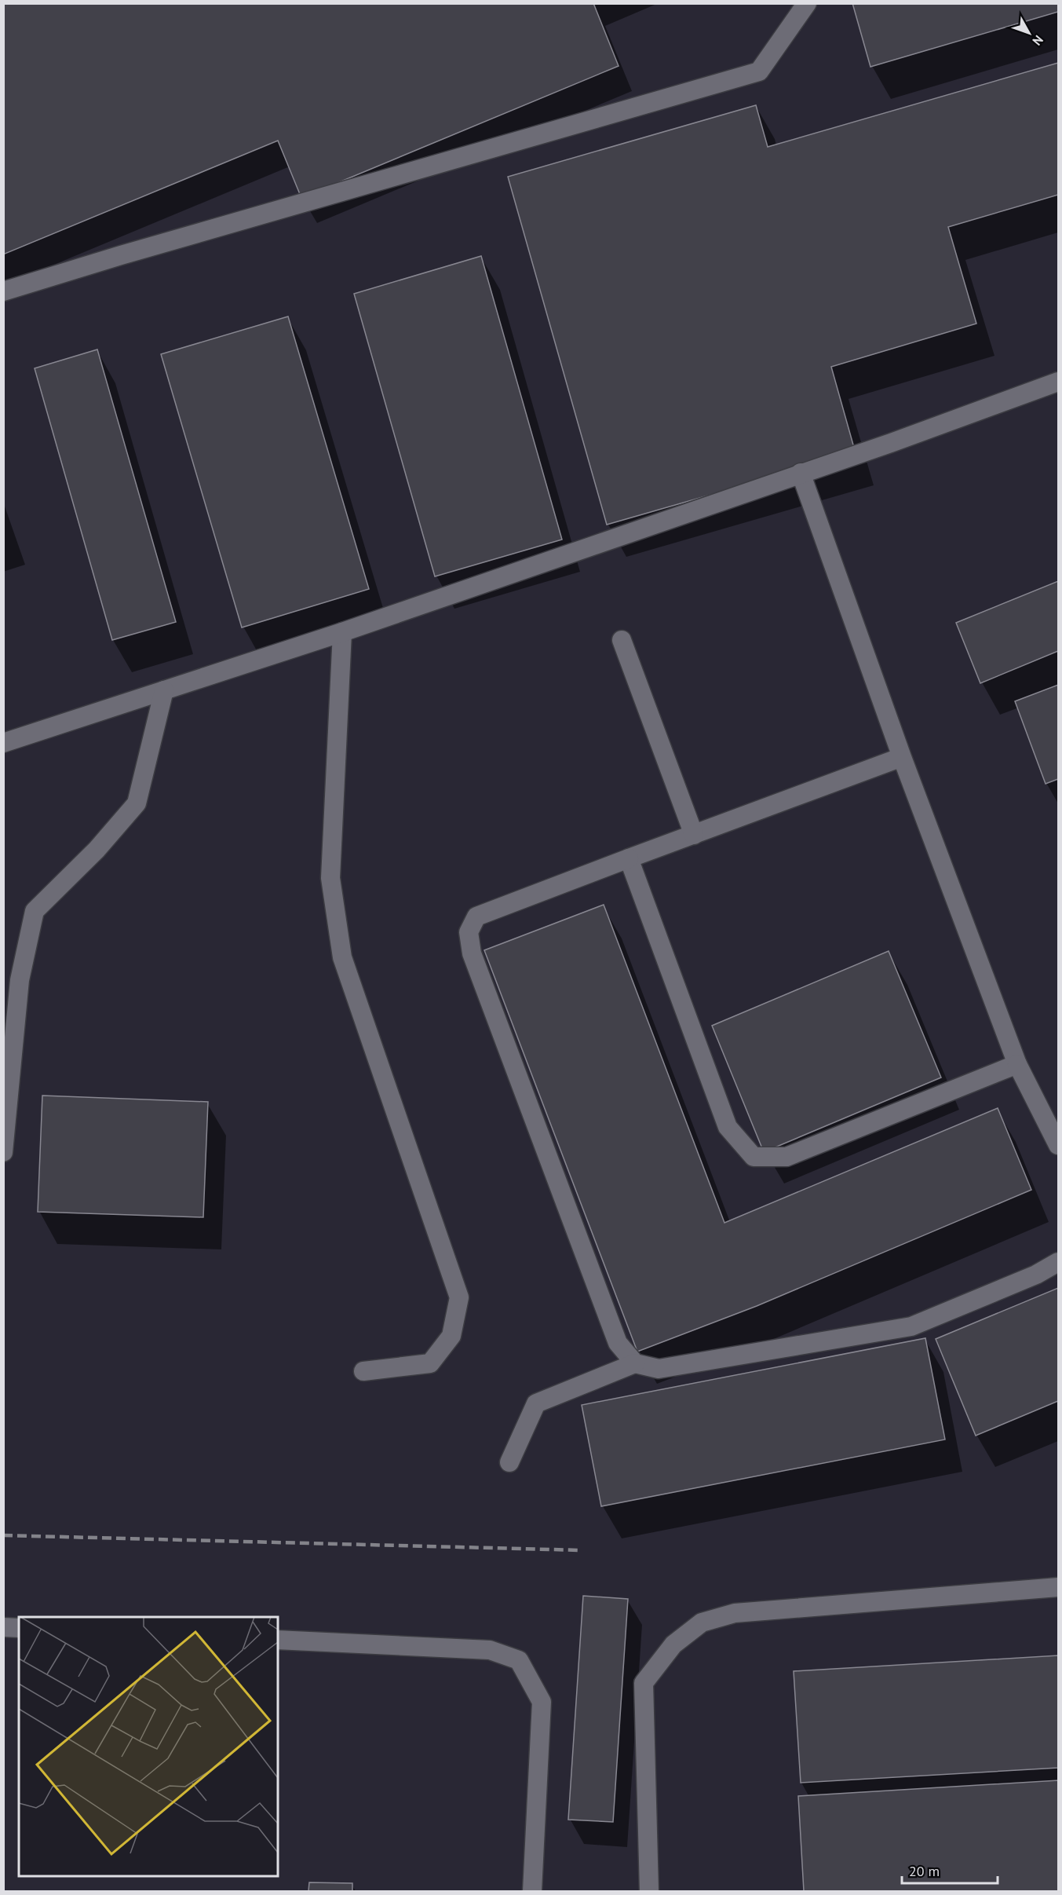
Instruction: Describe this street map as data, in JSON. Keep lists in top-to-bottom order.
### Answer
{
  "scale_bar": "20 m",
  "north": "bottom right"
}
